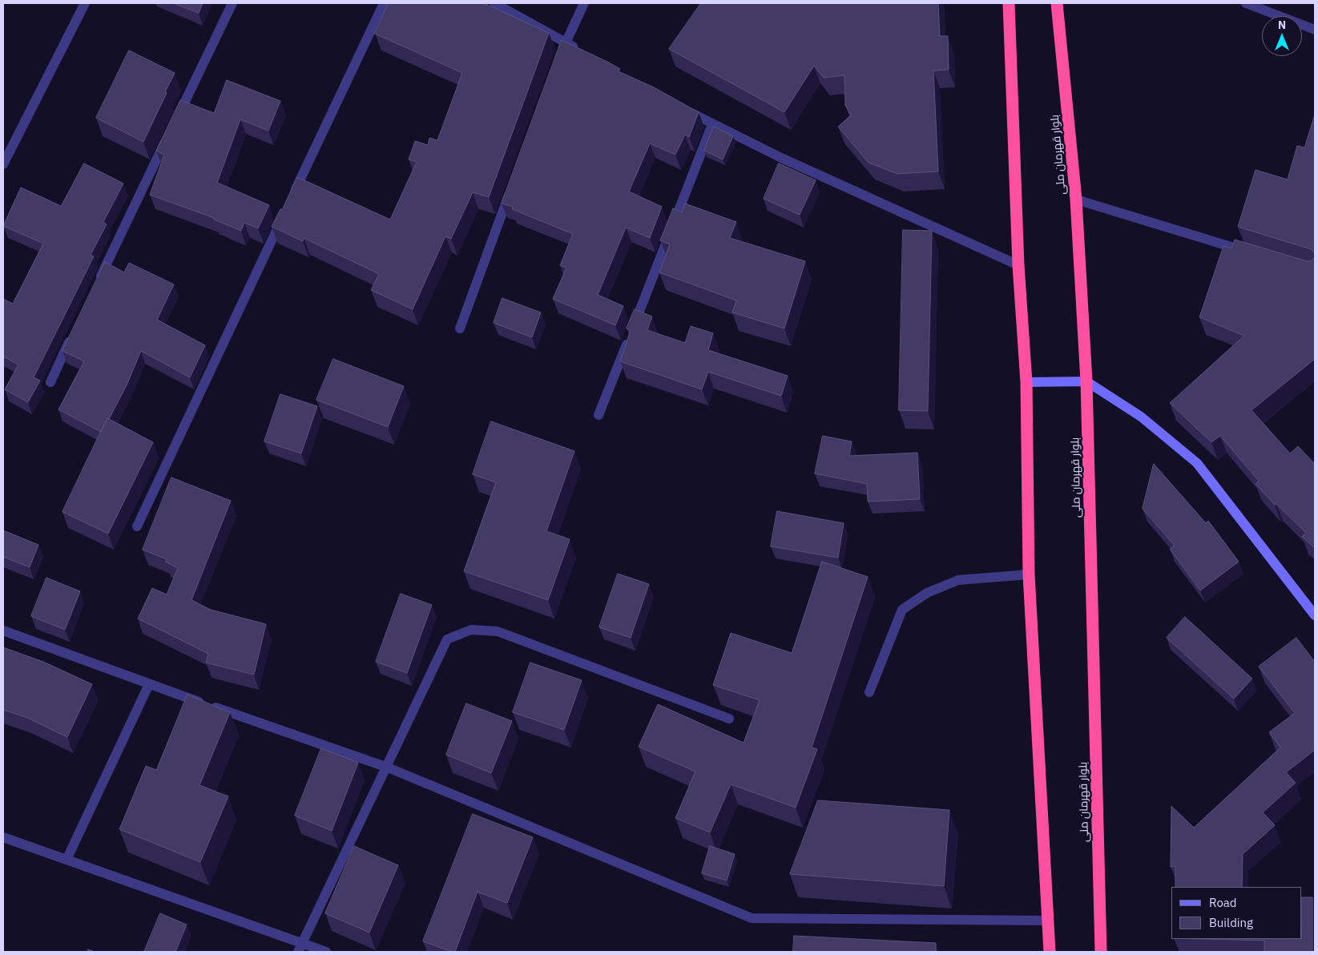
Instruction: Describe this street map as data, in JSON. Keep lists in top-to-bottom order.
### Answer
{
  "streets": {
    "highway": ["بلوار قهرمان ملی"]
  },
  "legend": ["Road", "Building"],
  "north": "top"
}
